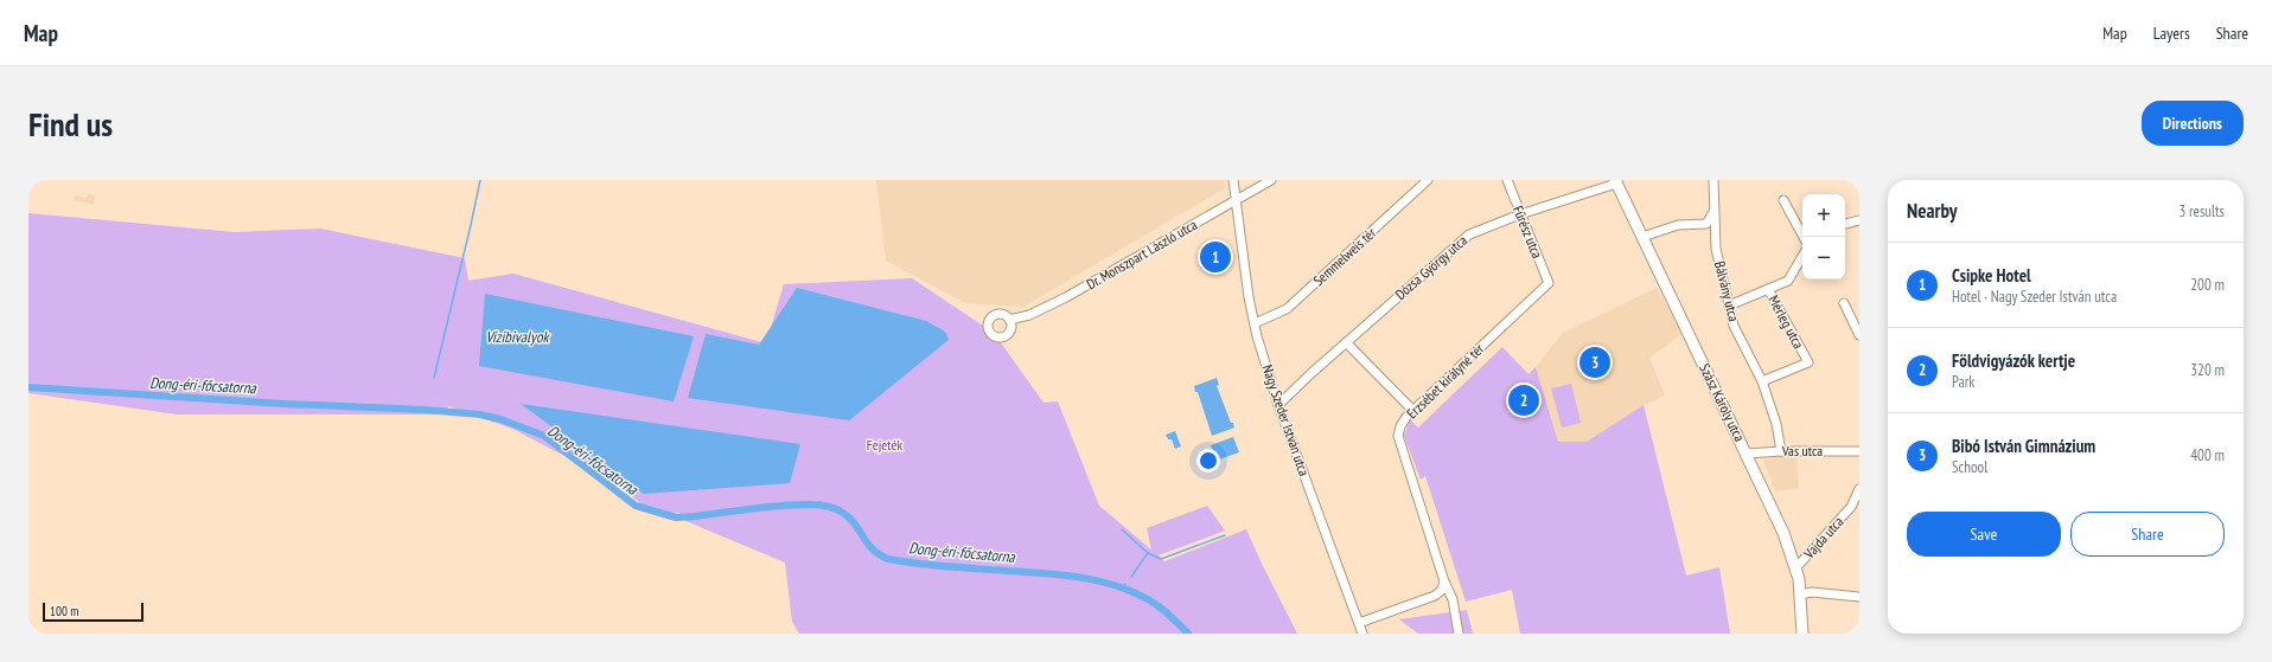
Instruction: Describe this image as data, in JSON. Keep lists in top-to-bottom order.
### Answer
{
  "streets": {
    "main road": ["Szász Károly utca"],
    "street": [
      "Fűrész utca",
      "Dr. Monszpart László utca",
      "Semmelweis tér",
      "Dózsa György utca",
      "Bálvány utca",
      "Mérleg utca",
      "Erzsébet királyné tér",
      "Nagy Szeder István utca",
      "Vas utca",
      "Vajda utca"
    ]
  },
  "crossings": [
    ["Fűrész utca", "Dózsa György utca"],
    ["Fűrész utca", "Erzsébet királyné tér"],
    ["Dr. Monszpart László utca", "Nagy Szeder István utca"],
    ["Semmelweis tér", "Nagy Szeder István utca"],
    ["Dózsa György utca", "Szász Károly utca"],
    ["Dózsa György utca", "Nagy Szeder István utca"],
    ["Bálvány utca", "Mérleg utca"],
    ["Bálvány utca", "Vas utca"],
    ["Szász Károly utca", "Vas utca"],
    ["Szász Károly utca", "Vajda utca"]
  ],
  "water": ["Vízibivalyok", "Dong-éri-főcsatorna"],
  "parks": ["Fejeték"],
  "scale_bar": "100 m",
  "page": {
    "header": "Map",
    "nav": ["Map", "Layers", "Share"],
    "buttons": [
      "Directions",
      ["Save", "Share"]
    ],
    "title": "Find us",
    "heading": ["Nearby", "3 results"],
    "map_buttons": ["+", "−"],
    "pins": ["1", "3", "2"],
    "list": [
      {
        "mark": "1",
        "name": "Csipke Hotel",
        "note": "Hotel · Nagy Szeder István utca",
        "value": "200 m"
      },
      {
        "mark": "2",
        "name": "Földvigyázók kertje",
        "note": "Park",
        "value": "320 m"
      },
      {
        "mark": "3",
        "name": "Bibó István Gimnázium",
        "note": "School",
        "value": "400 m"
      }
    ],
    "scale": "100 m"
  }
}
